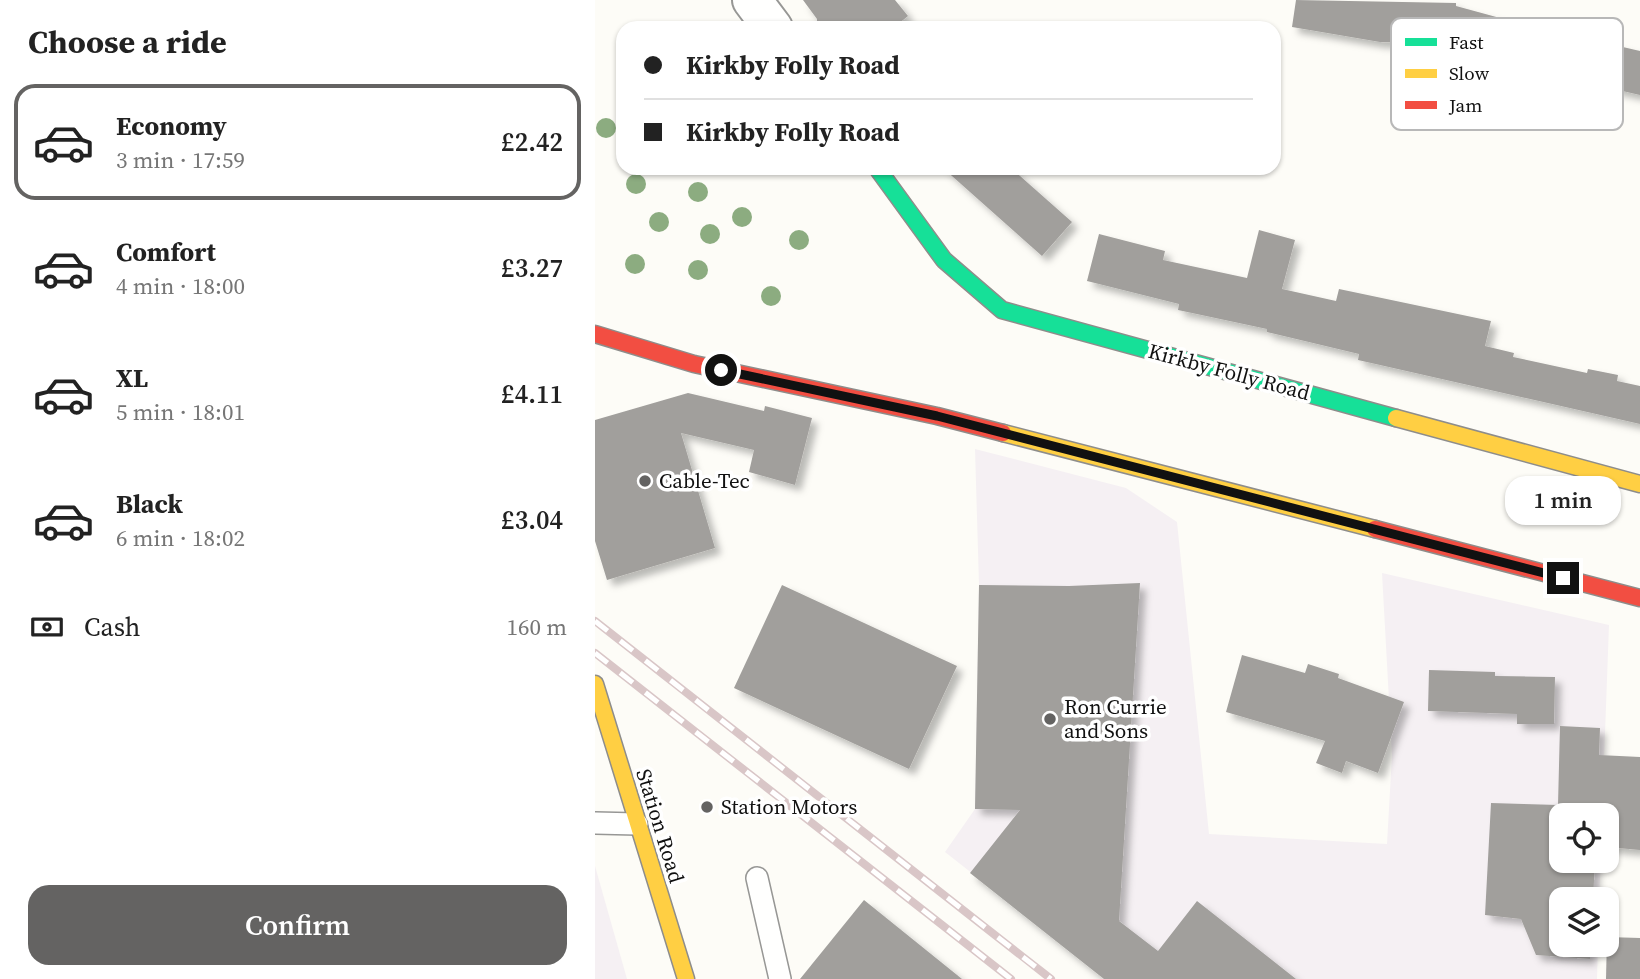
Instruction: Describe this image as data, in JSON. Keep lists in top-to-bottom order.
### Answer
{
  "streets": {
    "main road": ["Kirkby Folly Road", "Station Road"]
  },
  "places": ["Cable-Tec", "Ron Currie and Sons", "Station Motors"],
  "legend": ["Fast", "Slow", "Jam"],
  "page": {
    "heading": "Choose a ride",
    "banner": ["Kirkby Folly Road", "Kirkby Folly Road"],
    "list": [
      {
        "name": "Economy",
        "note": "3 min · 17:59",
        "value": "£2.42"
      },
      {
        "name": "Comfort",
        "note": "4 min · 18:00",
        "value": "£3.27"
      },
      {
        "name": "XL",
        "note": "5 min · 18:01",
        "value": "£4.11"
      },
      {
        "name": "Black",
        "note": "6 min · 18:02",
        "value": "£3.04"
      }
    ],
    "bubble": "1 min",
    "pay": ["Cash", "160 m"],
    "buttons": "Confirm"
  }
}
